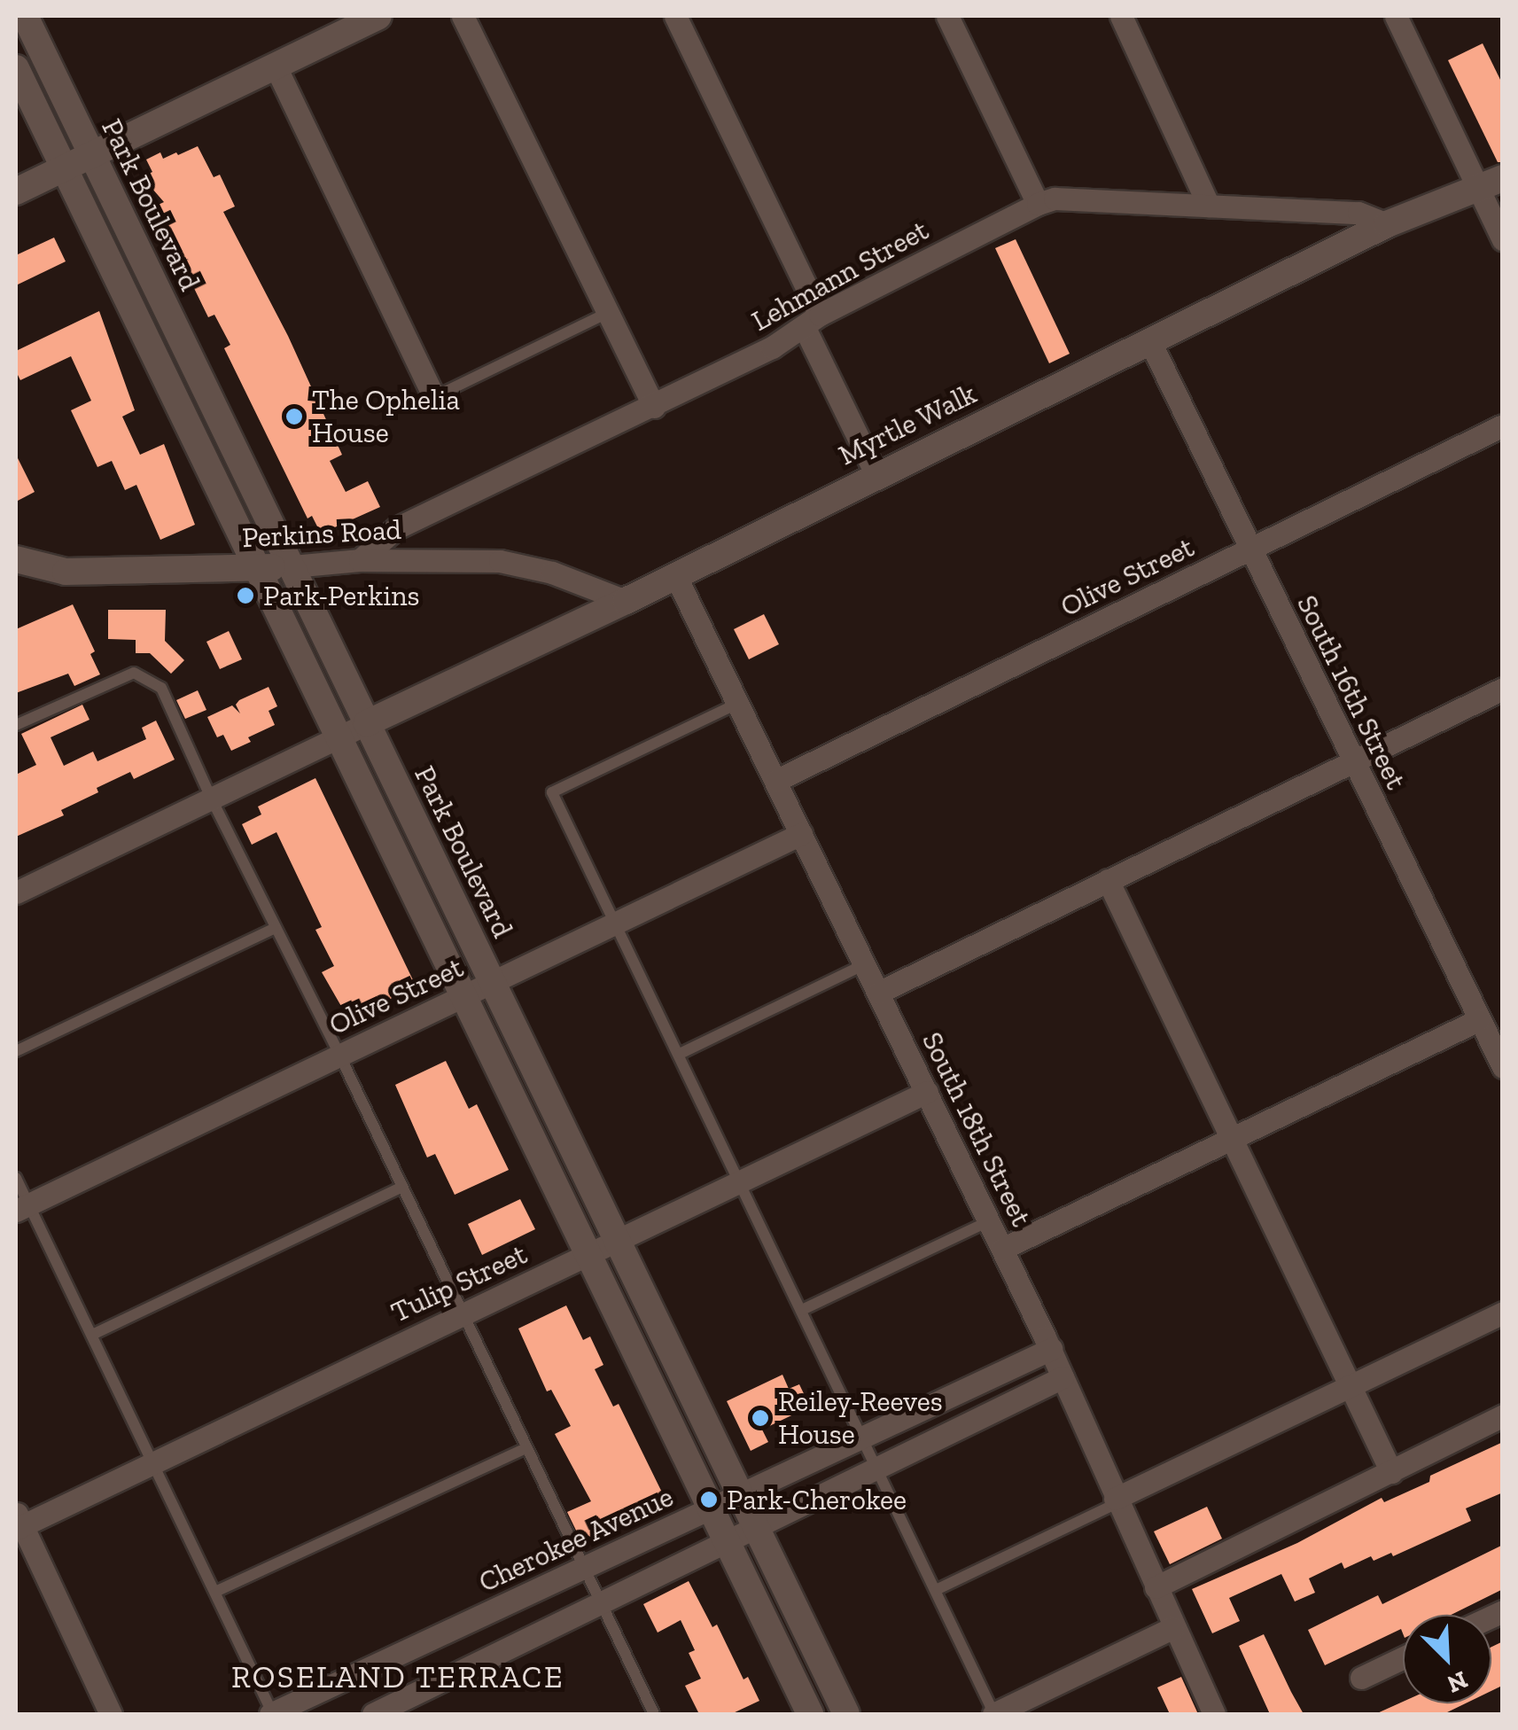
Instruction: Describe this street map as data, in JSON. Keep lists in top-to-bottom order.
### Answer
{
  "streets": {
    "street": [
      "Park Boulevard",
      "Lehmann Street",
      "Myrtle Walk",
      "Perkins Road",
      "Olive Street",
      "South 16th Street",
      "South 18th Street",
      "Tulip Street",
      "Cherokee Avenue"
    ]
  },
  "crossings": [
    ["Park Boulevard", "Myrtle Walk"],
    ["Park Boulevard", "Perkins Road"],
    ["Park Boulevard", "Olive Street"],
    ["Park Boulevard", "Tulip Street"],
    ["Park Boulevard", "Cherokee Avenue"],
    ["Lehmann Street", "Myrtle Walk"],
    ["Lehmann Street", "Perkins Road"],
    ["Myrtle Walk", "Perkins Road"],
    ["Myrtle Walk", "South 16th Street"],
    ["Myrtle Walk", "South 18th Street"],
    ["Olive Street", "South 16th Street"],
    ["Olive Street", "South 18th Street"],
    ["South 18th Street", "Tulip Street"],
    ["South 18th Street", "Cherokee Avenue"]
  ],
  "districts": ["ROSELAND TERRACE"],
  "places": [
    "The Ophelia House",
    "Park-Perkins",
    "Reiley-Reeves House",
    "Park-Cherokee"
  ],
  "north": "bottom right"
}
